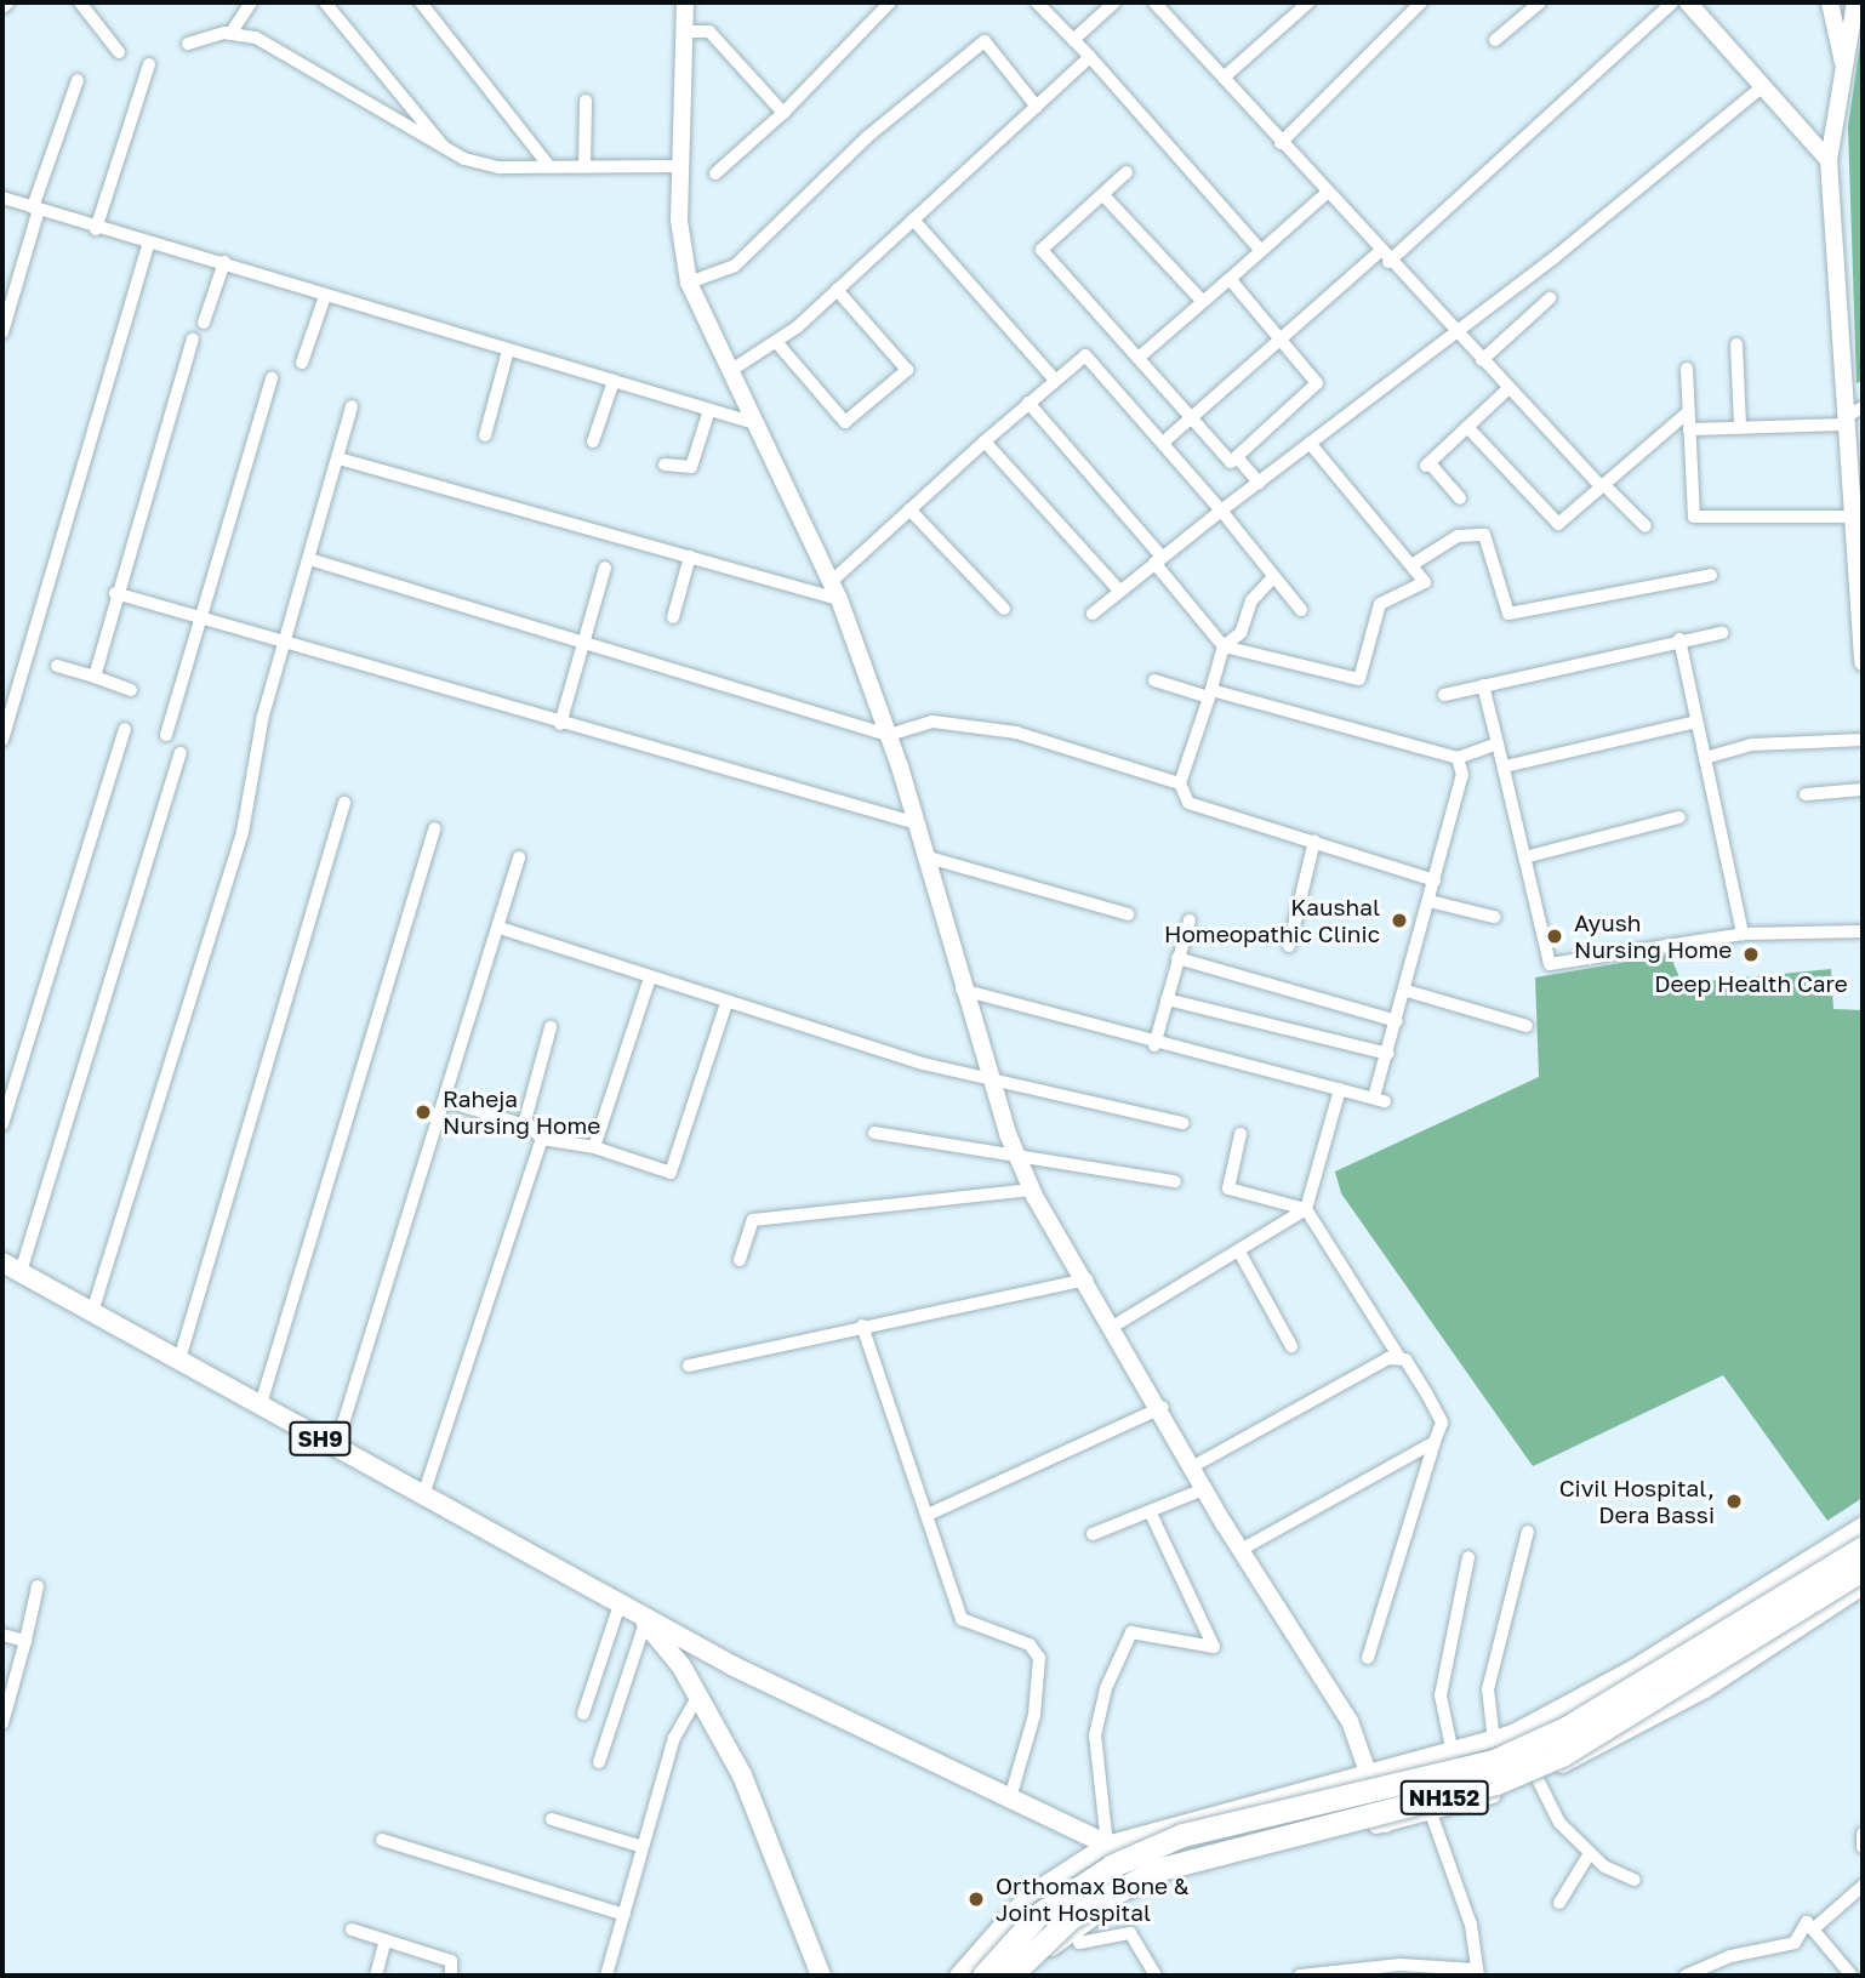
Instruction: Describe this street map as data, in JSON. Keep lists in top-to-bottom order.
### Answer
{
  "streets": {
    "highway": ["NH152"],
    "main road": ["SH9"]
  },
  "places": [
    "Kaushal Homeopathic Clinic",
    "Ayush Nursing Home",
    "Deep Health Care",
    "Raheja Nursing Home",
    "Civil Hospital, Dera Bassi",
    "Orthomax Bone & Joint Hospital"
  ]
}
